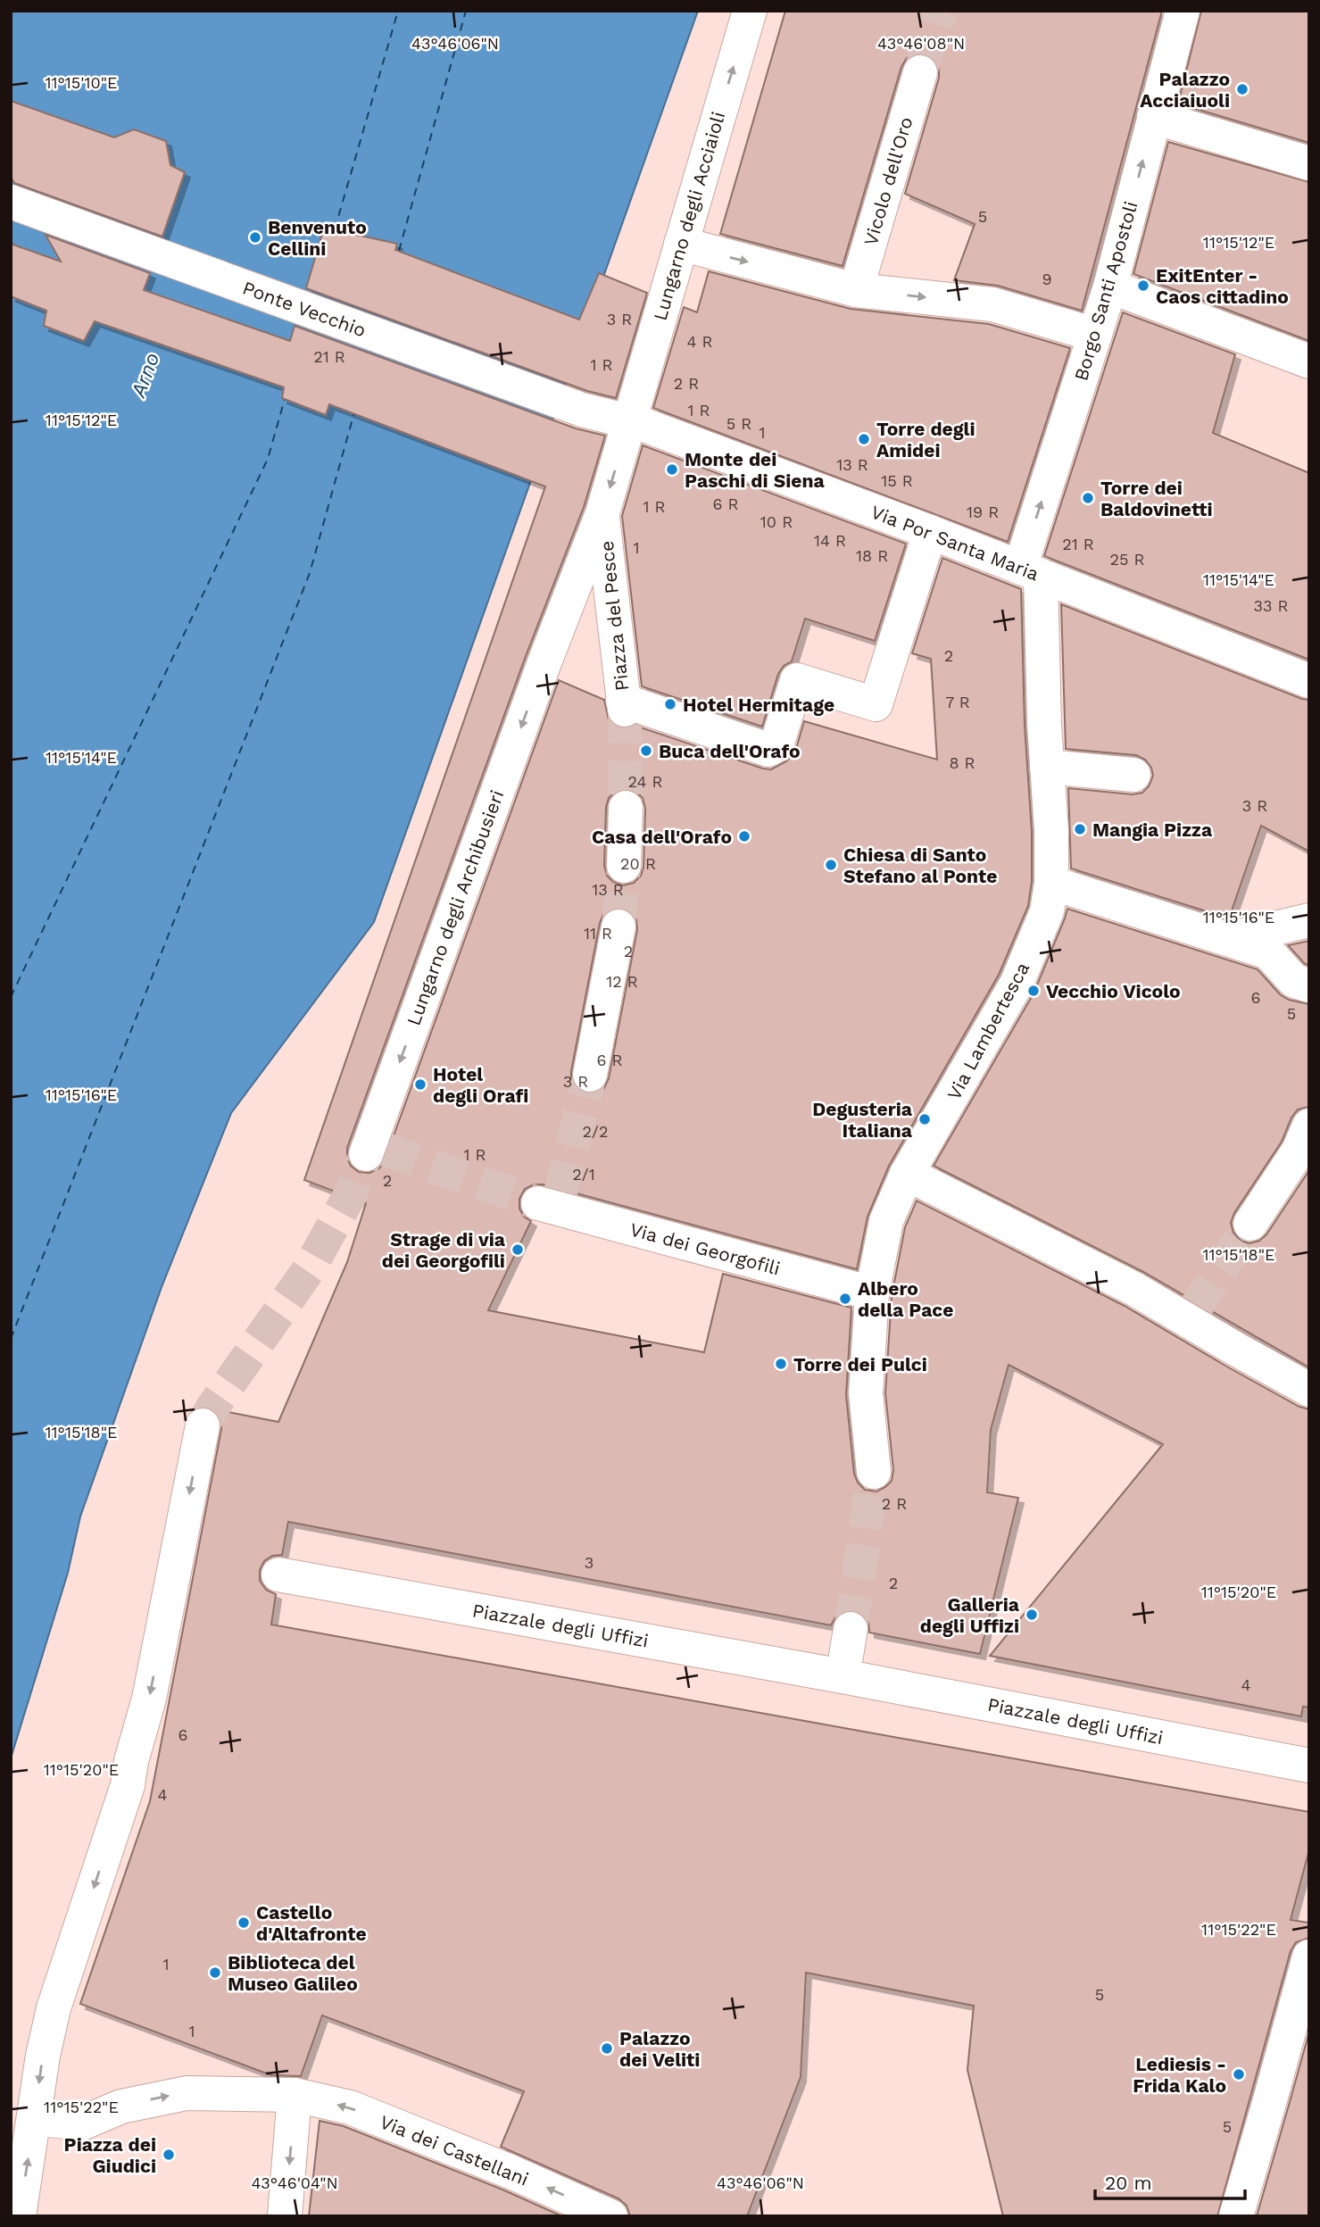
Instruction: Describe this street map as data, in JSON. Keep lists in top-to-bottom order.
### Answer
{
  "streets": {
    "street": [
      "Vicolo dell'Oro",
      "Lungarno degli Acciaioli",
      "Borgo Santi Apostoli",
      "Ponte Vecchio",
      "Via Por Santa Maria",
      "Piazza del Pesce",
      "Lungarno degli Archibusieri",
      "Via Lambertesca",
      "Via dei Georgofili",
      "Piazzale degli Uffizi",
      "Via dei Castellani"
    ]
  },
  "crossings": [
    ["Lungarno degli Acciaioli", "Ponte Vecchio"],
    ["Lungarno degli Acciaioli", "Via Por Santa Maria"],
    ["Lungarno degli Acciaioli", "Piazza del Pesce"],
    ["Borgo Santi Apostoli", "Via Por Santa Maria"],
    ["Borgo Santi Apostoli", "Via Lambertesca"],
    ["Ponte Vecchio", "Via Por Santa Maria"],
    ["Ponte Vecchio", "Piazza del Pesce"],
    ["Via Por Santa Maria", "Piazza del Pesce"],
    ["Via Por Santa Maria", "Via Lambertesca"],
    ["Piazza del Pesce", "Lungarno degli Archibusieri"],
    ["Via Lambertesca", "Via dei Georgofili"]
  ],
  "one_way": ["Lungarno degli Acciaioli", "Borgo Santi Apostoli", "Via dei Castellani"],
  "water": ["Arno"],
  "places": [
    "Palazzo Acciaiuoli",
    "Benvenuto Cellini",
    "ExitEnter - Caos cittadino",
    "Torre degli Amidei",
    "Monte dei Paschi di Siena",
    "Torre dei Baldovinetti",
    "Hotel Hermitage",
    "Buca dell'Orafo",
    "Mangia Pizza",
    "Casa dell'Orafo",
    "Chiesa di Santo Stefano al Ponte",
    "Vecchio Vicolo",
    "Hotel degli Orafi",
    "Degusteria Italiana",
    "Strage di via dei Georgofili",
    "Albero della Pace",
    "Torre dei Pulci",
    "Galleria degli Uffizi",
    "Castello d'Altafronte",
    "Biblioteca del Museo Galileo",
    "Palazzo dei Veliti",
    "Lediesis - Frida Kalo",
    "Piazza dei Giudici"
  ],
  "house_numbers": [
    "5",
    "9",
    "3 R",
    "4 R",
    "21 R",
    "1 R",
    "2 R",
    "1 R",
    "5 R",
    "1",
    "13 R",
    "15 R",
    "6 R",
    "1 R",
    "19 R",
    "10 R",
    "14 R",
    "21 R",
    "1",
    "18 R",
    "25 R",
    "33 R",
    "2",
    "7 R",
    "8 R",
    "24 R",
    "3 R",
    "20 R",
    "13 R",
    "11 R",
    "2",
    "12 R",
    "6",
    "5",
    "6 R",
    "3 R",
    "2/2",
    "1 R",
    "2/1",
    "2",
    "2 R",
    "3",
    "2",
    "4",
    "6",
    "4",
    "1",
    "5",
    "1",
    "5"
  ],
  "scale_bar": "20 m",
  "coordinates": [
    "43°46'06\"N",
    "43°46'08\"N",
    "11°15'10\"E",
    "11°15'12\"E",
    "11°15'14\"E",
    "11°15'16\"E",
    "11°15'18\"E",
    "11°15'20\"E",
    "11°15'22\"E",
    "43°46'04\"N"
  ]
}
